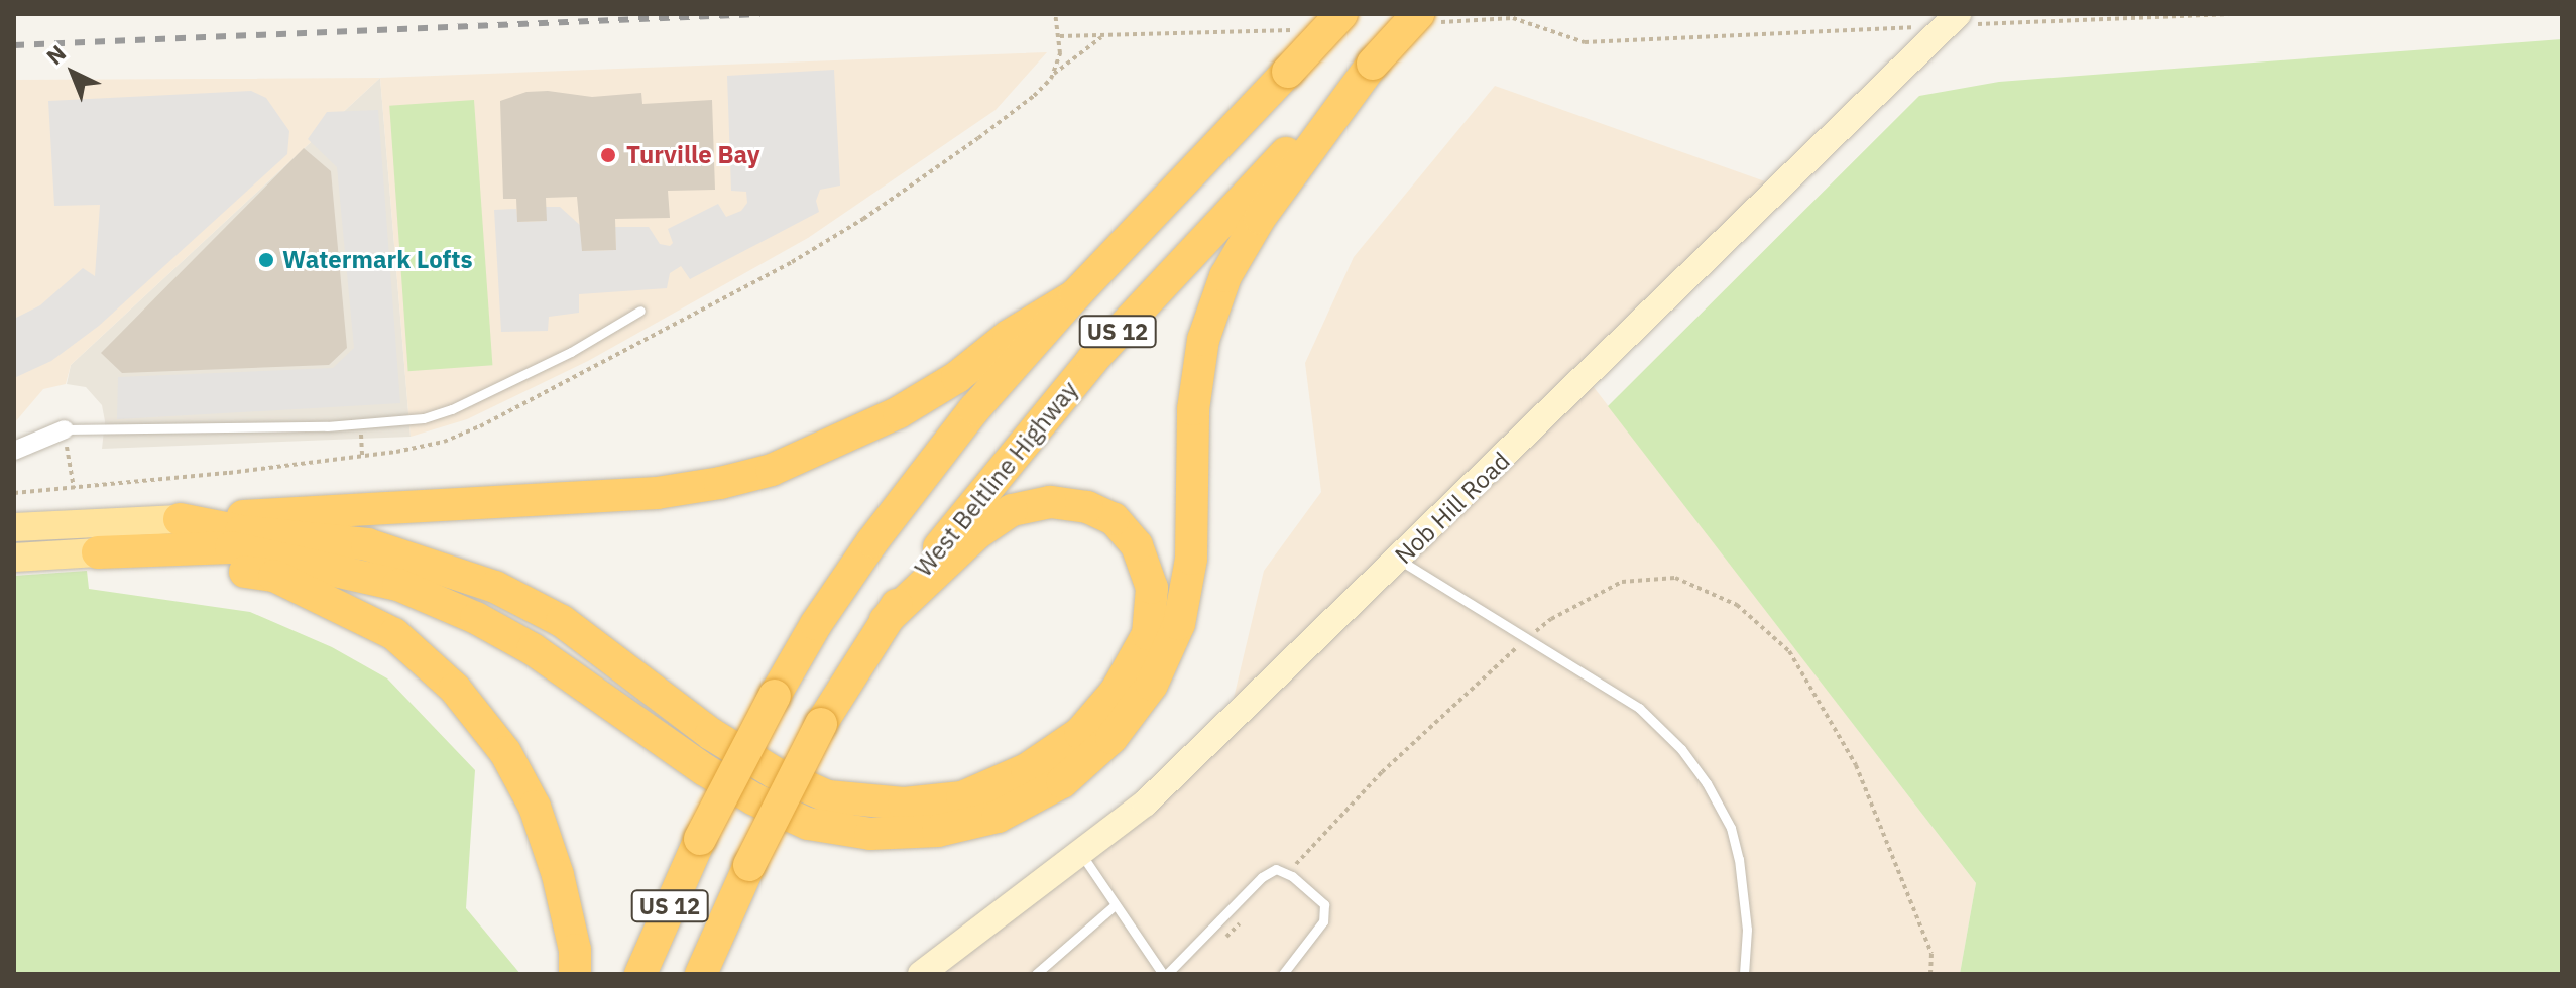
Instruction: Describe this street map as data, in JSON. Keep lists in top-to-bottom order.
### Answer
{
  "streets": {
    "highway": ["US 12", "West Beltline Highway"],
    "street": ["Nob Hill Road"]
  },
  "places": ["Turville Bay", "Watermark Lofts"],
  "north": "top left"
}
